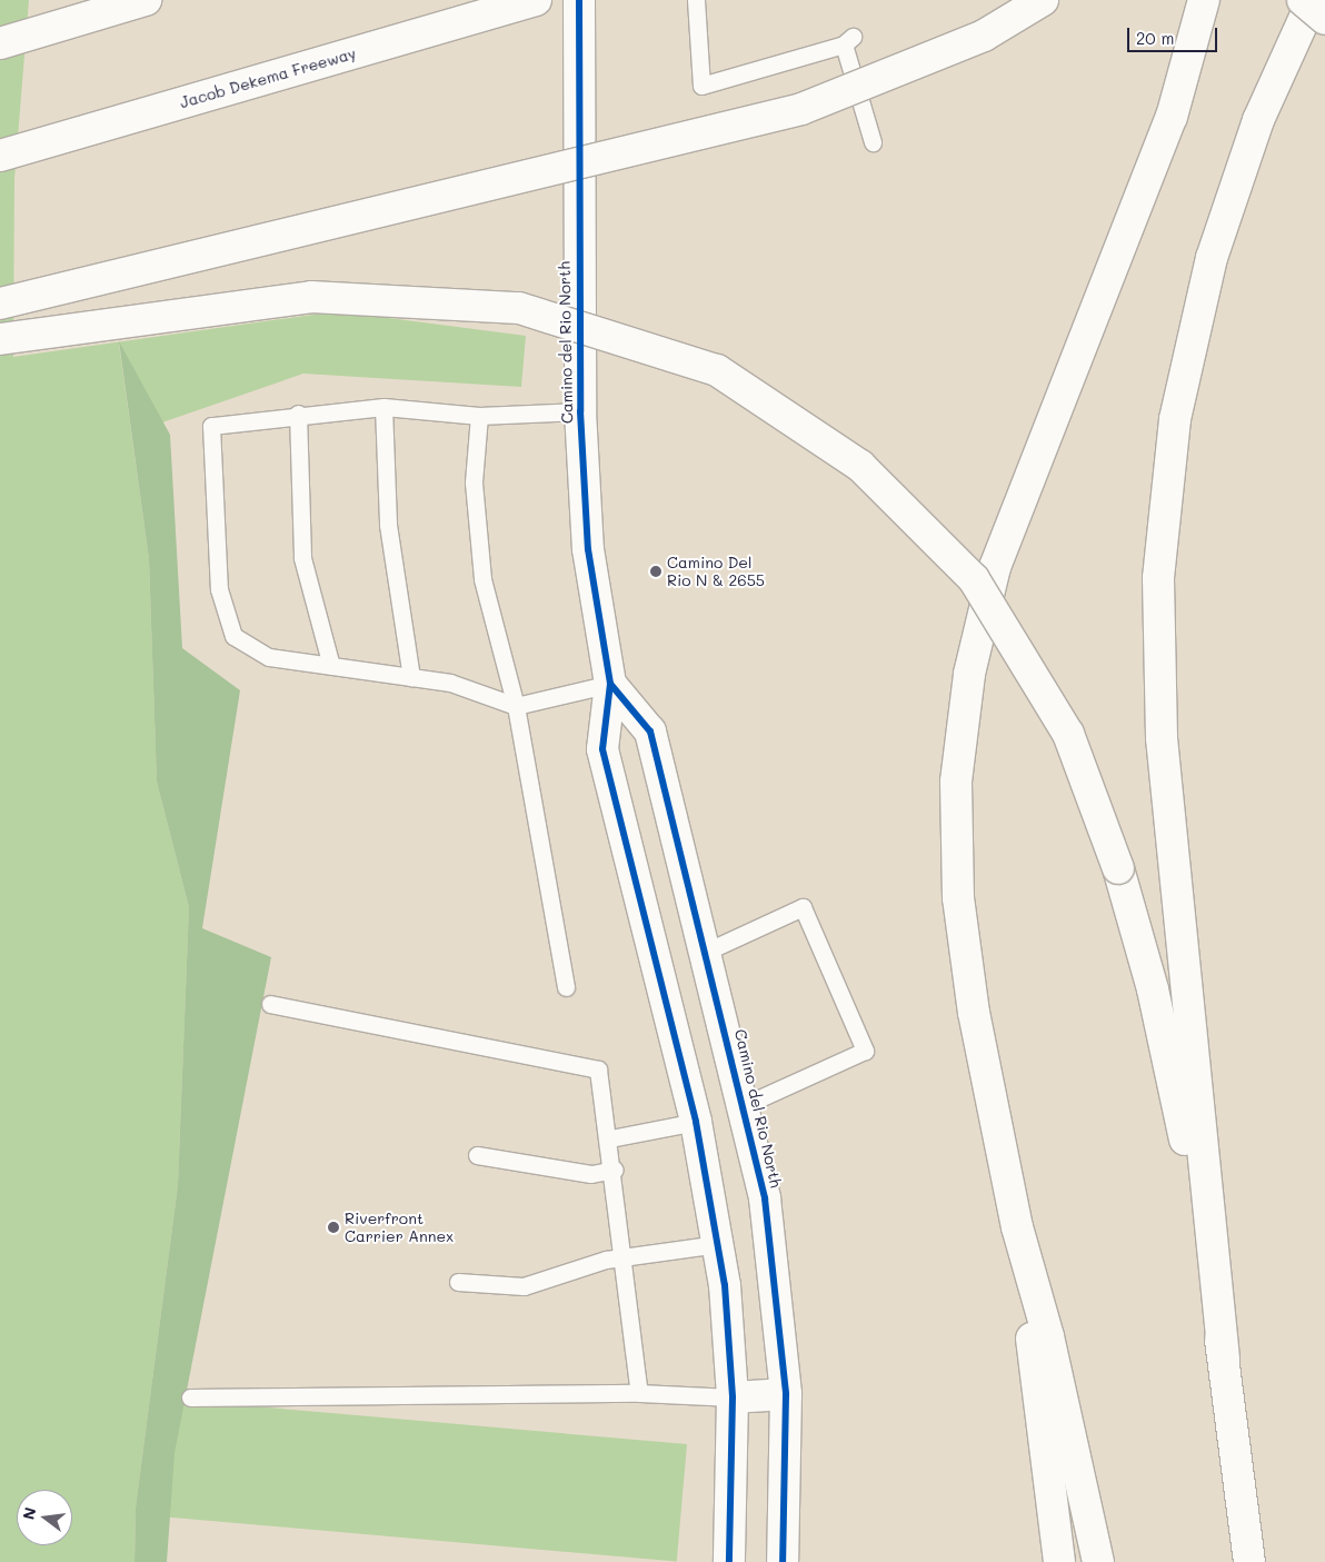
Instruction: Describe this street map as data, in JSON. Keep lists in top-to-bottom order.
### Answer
{
  "streets": {
    "main road": ["Jacob Dekema Freeway", "Camino del Rio North"]
  },
  "places": ["Camino Del Rio N & 2655", "Riverfront Carrier Annex"],
  "scale_bar": "20 m",
  "north": "left"
}
